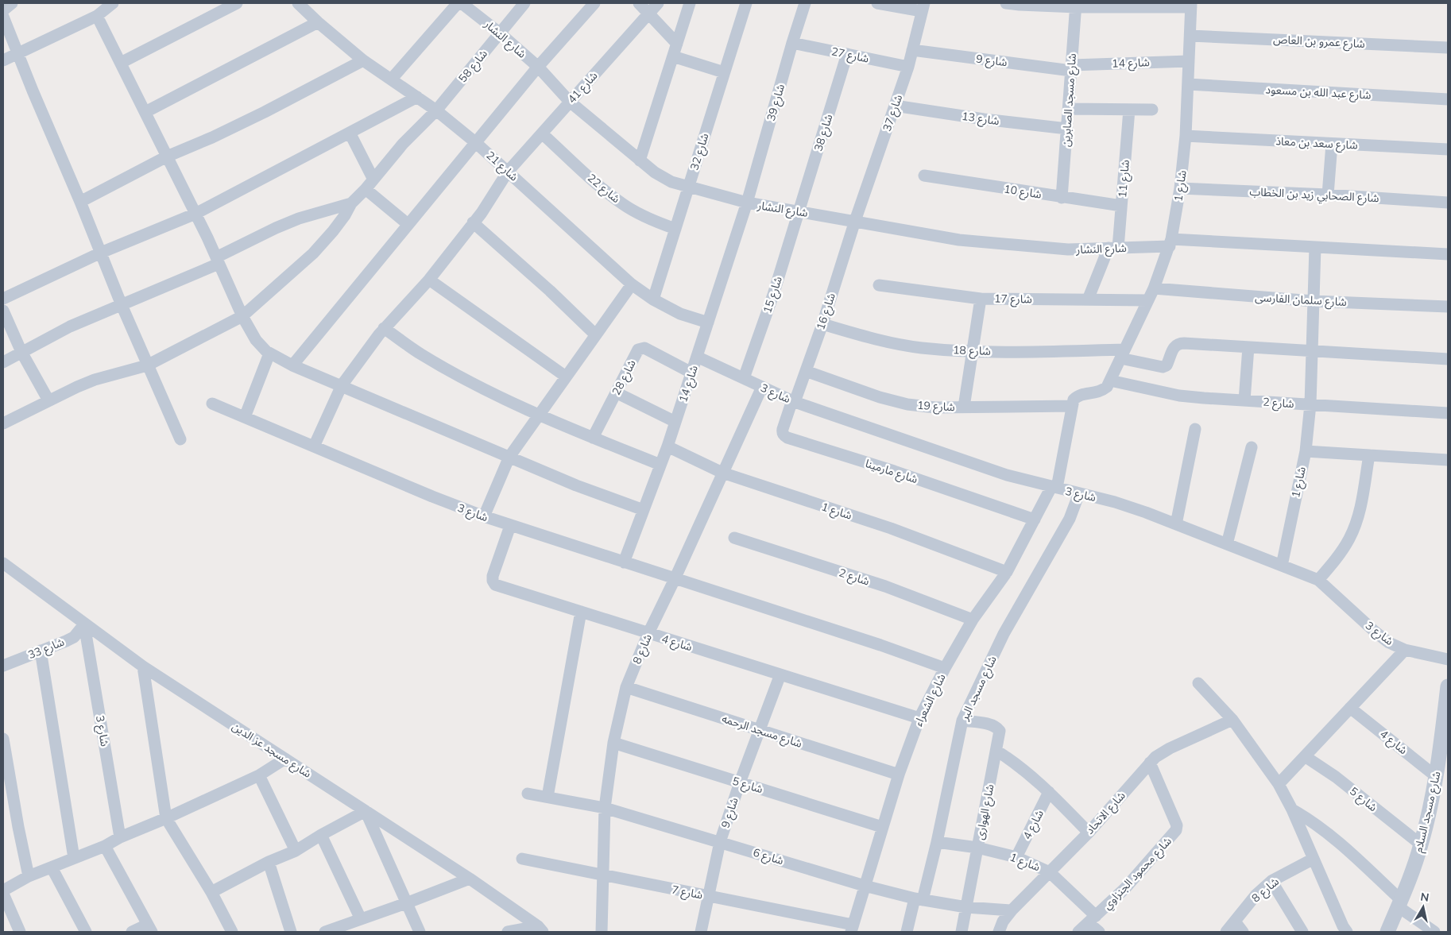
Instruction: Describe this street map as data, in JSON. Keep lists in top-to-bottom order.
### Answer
{
  "streets": {
    "street": [
      "شارع النشار",
      "شارع عمرو بن العاص",
      "شارع 27",
      "شارع 9",
      "شارع 14",
      "شارع 58",
      "شارع 41",
      "شارع عبد الله بن مسعود",
      "شارع مسجد الصابرين",
      "شارع 39",
      "شارع 37",
      "شارع 13",
      "شارع 38",
      "شارع سعد بن معاذ",
      "شارع 32",
      "شارع 21",
      "شارع 11",
      "شارع 1",
      "شارع 22",
      "شارع 10",
      "شارع الصحابي زيد بن الخطاب",
      "شارع 15",
      "شارع 17",
      "شارع سلمان الفارسى",
      "شارع 16",
      "شارع 18",
      "شارع 28",
      "شارع 3",
      "شارع 2",
      "شارع 19",
      "شارع مارمينا",
      "شارع 4",
      "شارع 33",
      "شارع 8",
      "شارع مسجد البر",
      "شارع الشعراء",
      "شارع مسجد الرحمه",
      "شارع مسجد عز الدين",
      "شارع 5",
      "شارع الهوارى",
      "شارع مسجد السلام",
      "شارع الاتحاد",
      "شارع 6",
      "شارع محمود الجنزاوي",
      "شارع 7"
    ]
  },
  "crossings": [
    ["شارع النشار", "شارع 14"],
    ["شارع النشار", "شارع 58"],
    ["شارع النشار", "شارع 41"],
    ["شارع النشار", "شارع 39"],
    ["شارع النشار", "شارع 37"],
    ["شارع النشار", "شارع 38"],
    ["شارع النشار", "شارع 32"],
    ["شارع النشار", "شارع 11"],
    ["شارع النشار", "شارع 1"],
    ["شارع النشار", "شارع 15"],
    ["شارع النشار", "شارع 16"],
    ["شارع عمرو بن العاص", "شارع 1"],
    ["شارع 27", "شارع 39"],
    ["شارع 27", "شارع 37"],
    ["شارع 27", "شارع 38"],
    ["شارع 9", "شارع 14"],
    ["شارع 9", "شارع مسجد الصابرين"],
    ["شارع 9", "شارع 37"],
    ["شارع 9", "شارع 4"],
    ["شارع 9", "شارع مسجد الرحمه"],
    ["شارع 9", "شارع 5"],
    ["شارع 9", "شارع 6"],
    ["شارع 9", "شارع 7"],
    ["شارع 14", "شارع مسجد الصابرين"],
    ["شارع 14", "شارع 39"],
    ["شارع 14", "شارع 21"],
    ["شارع 14", "شارع 1"],
    ["شارع 14", "شارع 28"],
    ["شارع 14", "شارع 3"],
    ["شارع 58", "شارع 21"],
    ["شارع 41", "شارع 21"],
    ["شارع 41", "شارع 22"],
    ["شارع 41", "شارع 3"],
    ["شارع عبد الله بن مسعود", "شارع 1"],
    ["شارع مسجد الصابرين", "شارع 13"],
    ["شارع مسجد الصابرين", "شارع 10"],
    ["شارع 37", "شارع 13"],
    ["شارع 37", "شارع 16"],
    ["شارع 38", "شارع 15"],
    ["شارع سعد بن معاذ", "شارع 1"],
    ["شارع 32", "شارع 21"],
    ["شارع 32", "شارع 22"],
    ["شارع 11", "شارع 10"],
    ["شارع 11", "شارع 17"],
    ["شارع 1", "شارع الصحابي زيد بن الخطاب"],
    ["شارع 1", "شارع 17"],
    ["شارع 1", "شارع سلمان الفارسى"],
    ["شارع 1", "شارع 18"],
    ["شارع 1", "شارع 3"],
    ["شارع 1", "شارع 2"],
    ["شارع 1", "شارع 19"],
    ["شارع 1", "شارع 4"],
    ["شارع 1", "شارع 8"],
    ["شارع 1", "شارع مسجد البر"],
    ["شارع 1", "شارع الشعراء"],
    ["شارع 1", "شارع الهوارى"],
    ["شارع 1", "شارع الاتحاد"],
    ["شارع 1", "شارع محمود الجنزاوي"],
    ["شارع 15", "شارع 3"],
    ["شارع 16", "شارع 18"],
    ["شارع 16", "شارع 3"],
    ["شارع 16", "شارع 19"],
    ["شارع 16", "شارع مارمينا"],
    ["شارع 3", "شارع مارمينا"],
    ["شارع 3", "شارع 4"],
    ["شارع 3", "شارع 33"],
    ["شارع 3", "شارع 8"],
    ["شارع 3", "شارع مسجد البر"],
    ["شارع 3", "شارع الشعراء"],
    ["شارع 3", "شارع مسجد عز الدين"],
    ["شارع 2", "شارع الشعراء"],
    ["شارع مارمينا", "شارع الشعراء"],
    ["شارع 4", "شارع 8"],
    ["شارع 4", "شارع الشعراء"],
    ["شارع 4", "شارع مسجد السلام"],
    ["شارع 33", "شارع مسجد عز الدين"],
    ["شارع 8", "شارع مسجد الرحمه"],
    ["شارع 8", "شارع 5"],
    ["شارع 8", "شارع 6"],
    ["شارع 8", "شارع 7"],
    ["شارع مسجد البر", "شارع الهوارى"],
    ["شارع مسجد البر", "شارع 6"],
    ["شارع الشعراء", "شارع مسجد الرحمه"],
    ["شارع الشعراء", "شارع 5"],
    ["شارع الشعراء", "شارع 6"],
    ["شارع الشعراء", "شارع 7"],
    ["شارع 5", "شارع مسجد السلام"],
    ["شارع الهوارى", "شارع 6"],
    ["شارع الاتحاد", "شارع 6"],
    ["شارع الاتحاد", "شارع محمود الجنزاوي"]
  ],
  "north": "top"
}
